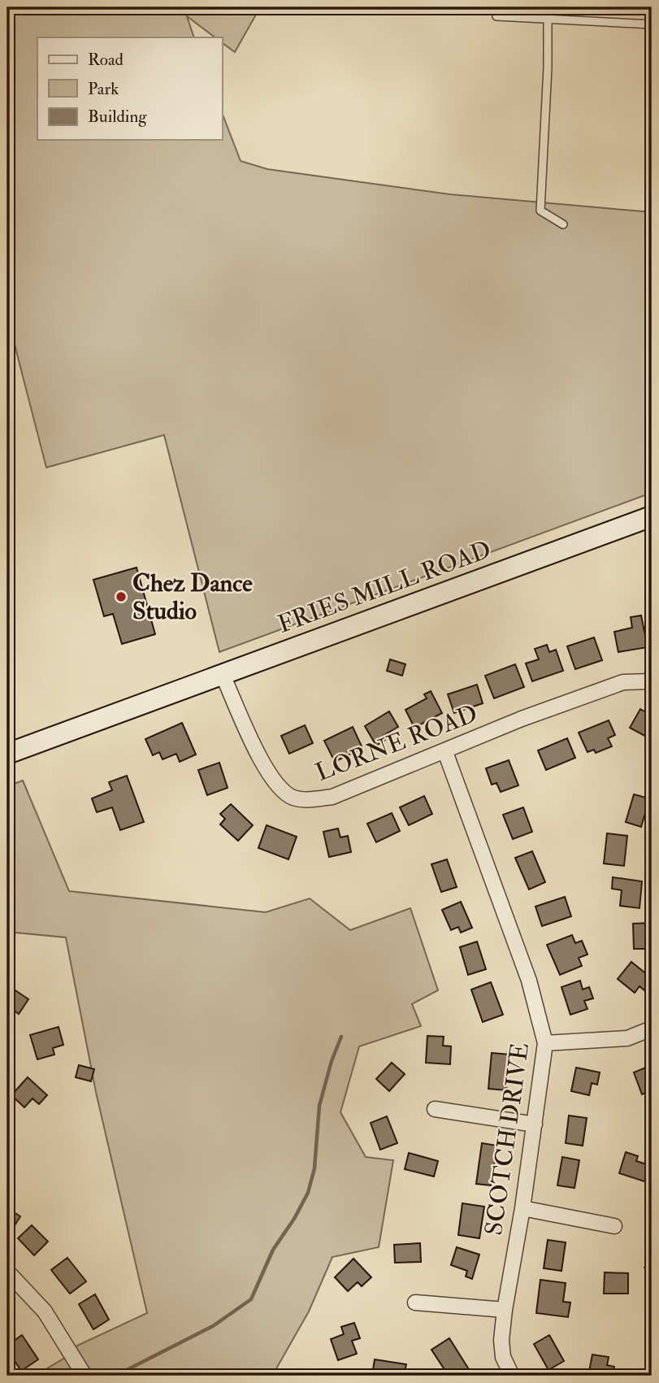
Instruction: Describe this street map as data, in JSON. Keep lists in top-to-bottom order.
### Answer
{
  "streets": {
    "main road": ["FRIES MILL ROAD"],
    "street": ["LORNE ROAD", "SCOTCH DRIVE"]
  },
  "crossings": [
    ["FRIES MILL ROAD", "LORNE ROAD"],
    ["LORNE ROAD", "SCOTCH DRIVE"]
  ],
  "places": ["Chez Dance Studio"],
  "legend": ["Road", "Park", "Building"]
}
